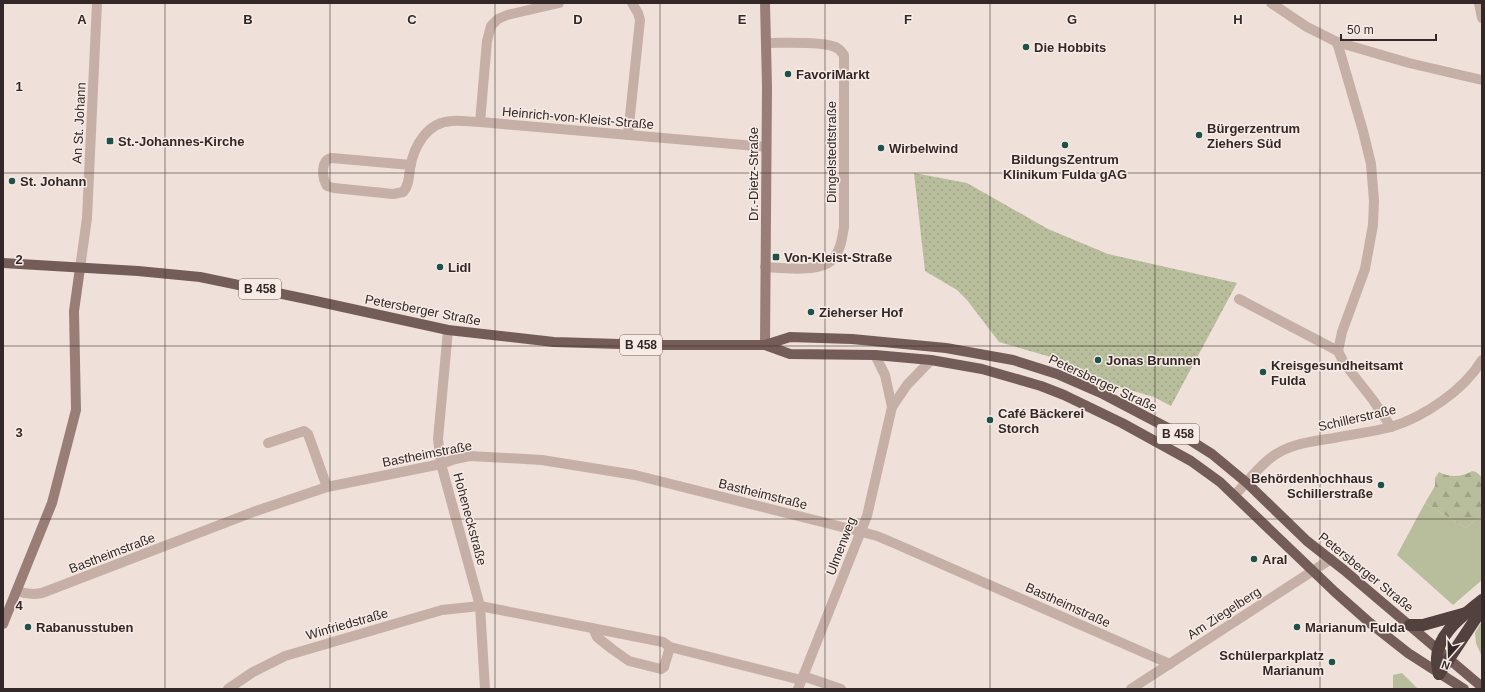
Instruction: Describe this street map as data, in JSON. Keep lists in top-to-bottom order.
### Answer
{
  "streets": {
    "main road": ["Dr.-Dietz-Straße", "B 458", "Petersberger Straße"],
    "street": [
      "Heinrich-von-Kleist-Straße",
      "An St. Johann",
      "Dingelstedtstraße",
      "Schillerstraße",
      "Bastheimstraße",
      "Hoheneckstraße",
      "Ulmenweg",
      "Am Ziegelberg",
      "Winfriedstraße"
    ]
  },
  "crossings": [
    ["Heinrich-von-Kleist-Straße", "Dr.-Dietz-Straße"],
    ["An St. Johann", "B 458"],
    ["An St. Johann", "Petersberger Straße"],
    ["Dingelstedtstraße", "Dr.-Dietz-Straße"],
    ["Dr.-Dietz-Straße", "Petersberger Straße"],
    ["B 458", "Petersberger Straße"],
    ["Petersberger Straße", "Schillerstraße"],
    ["Petersberger Straße", "Hoheneckstraße"],
    ["Petersberger Straße", "Ulmenweg"],
    ["Petersberger Straße", "Am Ziegelberg"],
    ["Bastheimstraße", "Hoheneckstraße"],
    ["Bastheimstraße", "Ulmenweg"],
    ["Bastheimstraße", "Am Ziegelberg"],
    ["Hoheneckstraße", "Winfriedstraße"],
    ["Ulmenweg", "Winfriedstraße"]
  ],
  "places": {
    "other": [
      "Die Hobbits",
      "FavoriMarkt",
      "Bürgerzentrum Ziehers Süd",
      "BildungsZentrum Klinikum Fulda gAG",
      "Wirbelwind",
      "St. Johann",
      "Lidl",
      "Zieherser Hof",
      "Jonas Brunnen",
      "Kreisgesundheitsamt Fulda",
      "Café Bäckerei Storch",
      "Behördenhochhaus Schillerstraße",
      "Aral",
      "Rabanusstuben",
      "Marianum Fulda",
      "Schülerparkplatz Marianum"
    ],
    "transit": ["St.-Johannes-Kirche", "Von-Kleist-Straße"]
  },
  "scale_bar": "50 m",
  "north": "bottom",
  "grid": {
    "columns": [
      "A",
      "B",
      "C",
      "D",
      "E",
      "F",
      "G",
      "H"
    ],
    "rows": [
      "1",
      "2",
      "3",
      "4"
    ]
  }
}
